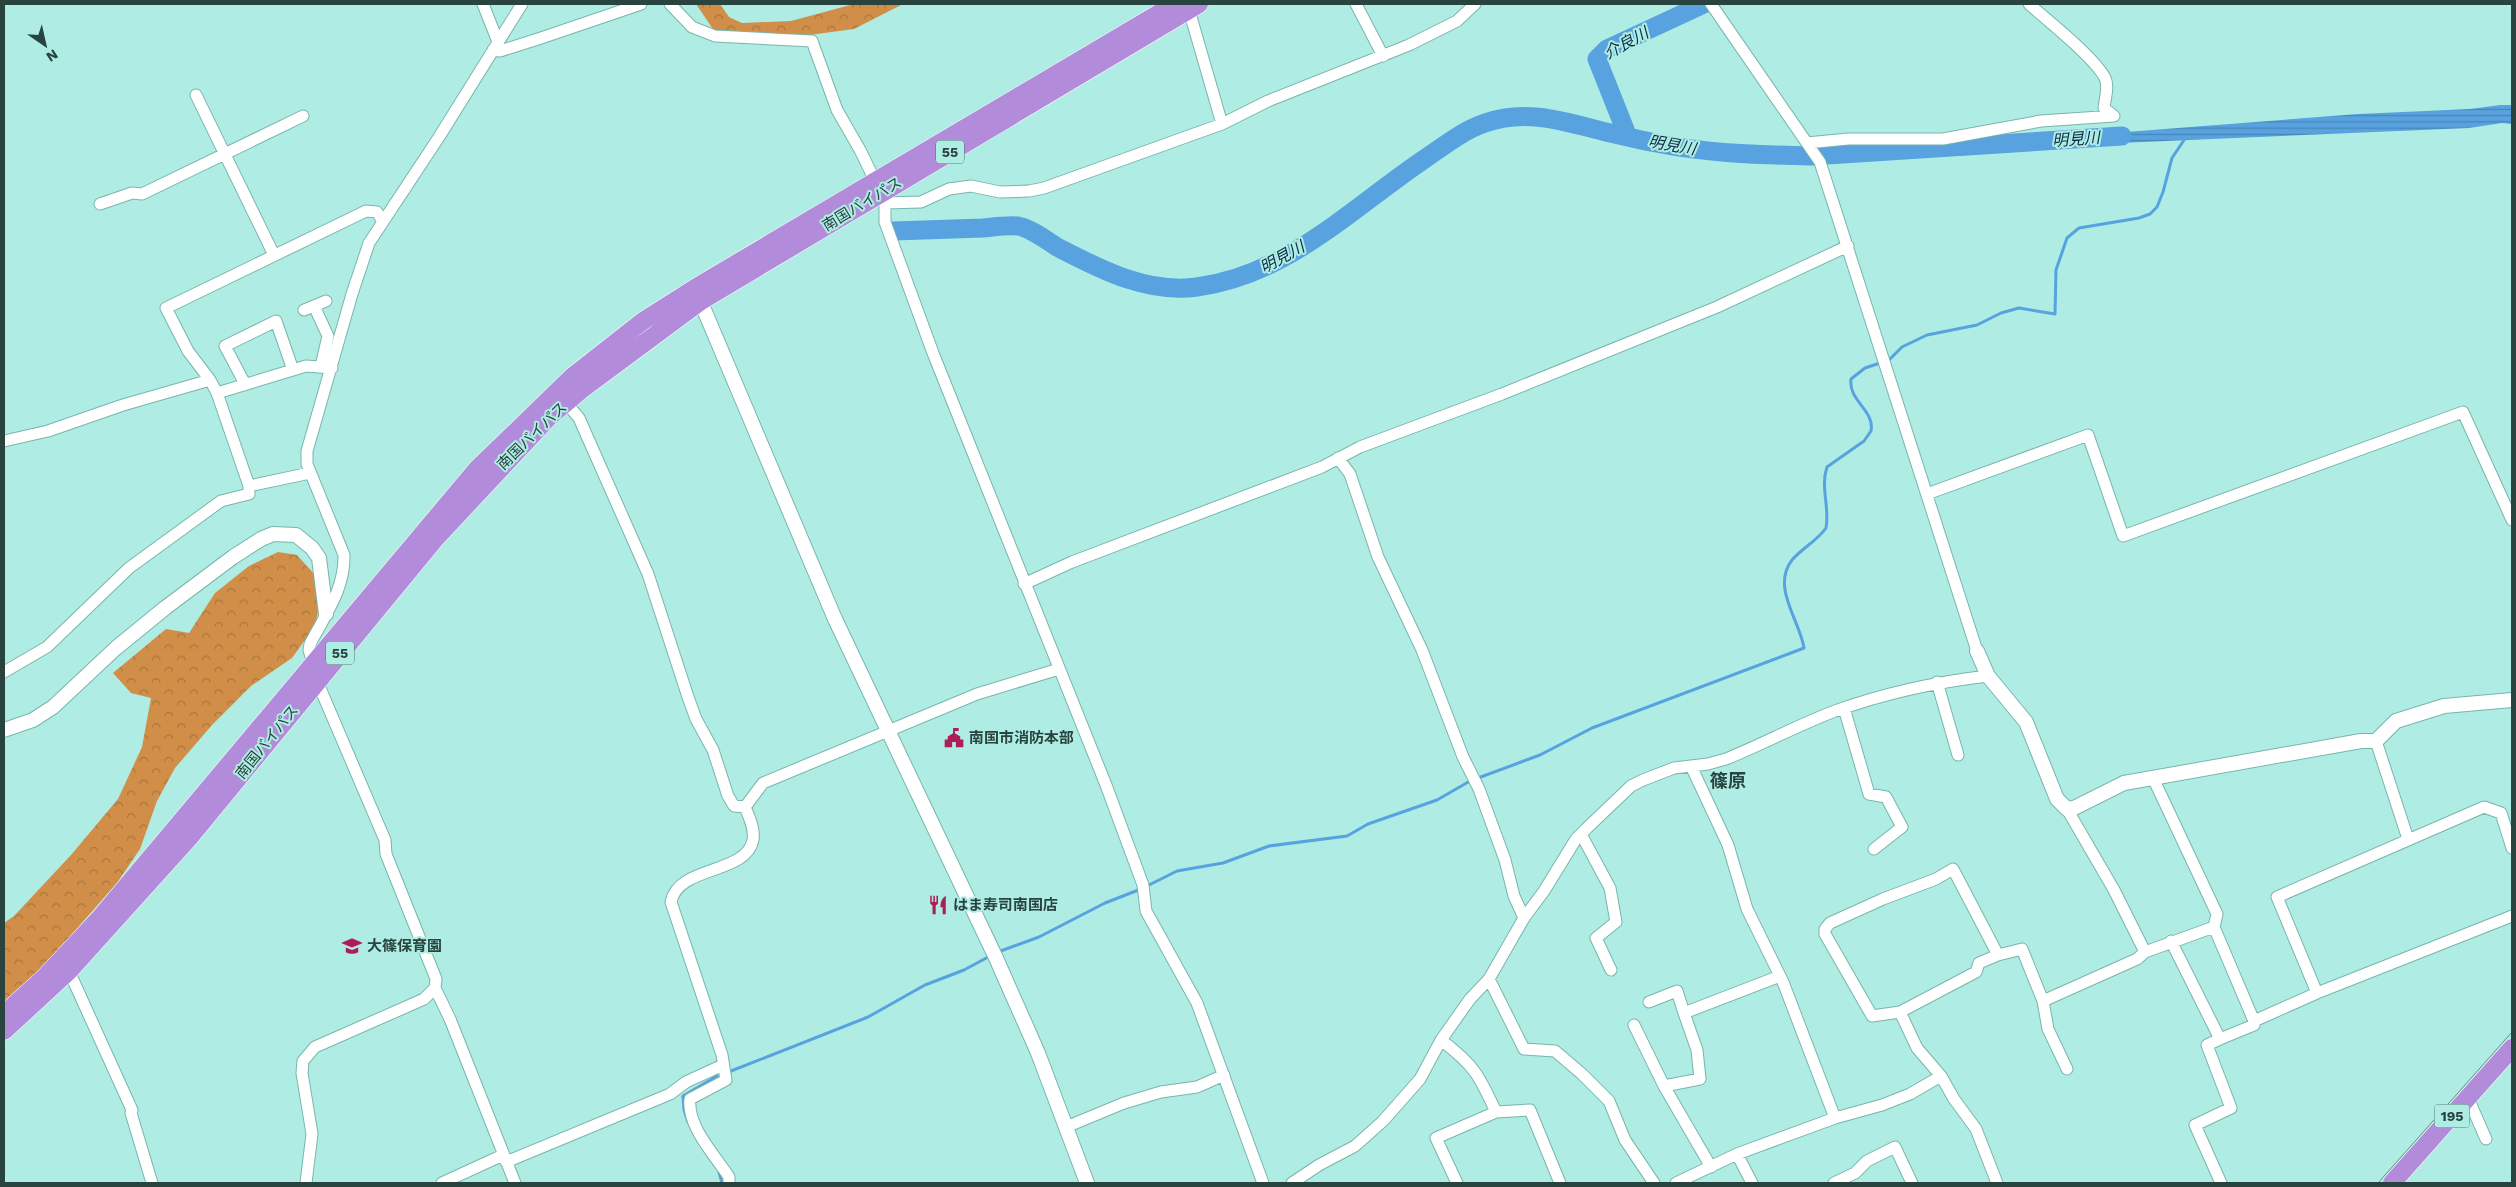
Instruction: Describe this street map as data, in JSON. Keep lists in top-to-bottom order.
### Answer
{
  "streets": {
    "highway": ["55", "南国バイパス", "195"]
  },
  "districts": ["篠原"],
  "water": ["介良川", "明見川"],
  "places": {
    "public building": ["南国市消防本部"],
    "restaurant": ["はま寿司南国店"],
    "school or university": ["大篠保育園"]
  },
  "north": "bottom right"
}
